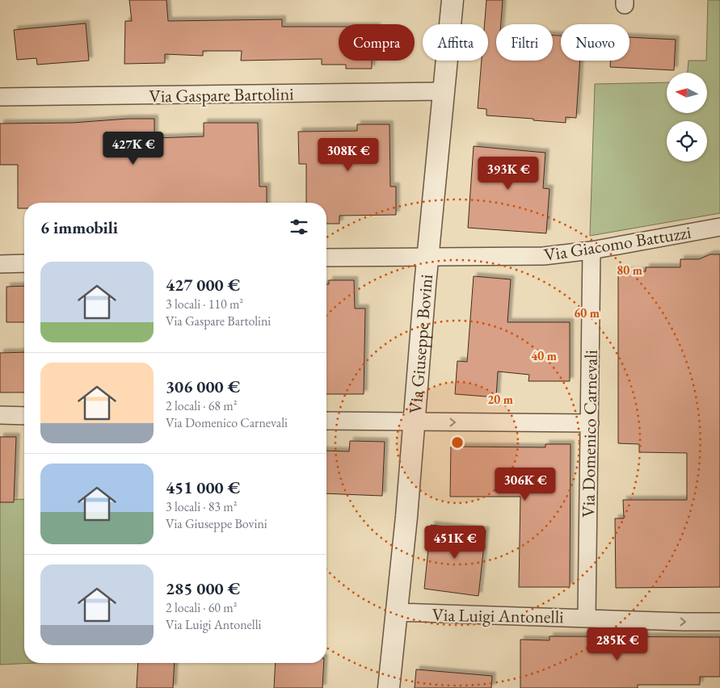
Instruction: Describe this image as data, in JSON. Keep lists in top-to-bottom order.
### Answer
{
  "streets": {
    "street": [
      "Via Gaspare Bartolini",
      "Via Giacomo Battuzzi",
      "Via Giuseppe Bovini",
      "Via Domenico Carnevali",
      "Via Luigi Antonelli"
    ]
  },
  "crossings": [
    ["Via Gaspare Bartolini", "Via Giuseppe Bovini"],
    ["Via Giacomo Battuzzi", "Via Giuseppe Bovini"],
    ["Via Giacomo Battuzzi", "Via Domenico Carnevali"],
    ["Via Giuseppe Bovini", "Via Luigi Antonelli"],
    ["Via Domenico Carnevali", "Via Luigi Antonelli"]
  ],
  "one_way": ["Via Luigi Antonelli"],
  "north": "left",
  "page": {
    "chip": [
      "Compra",
      "Affitta",
      "Filtri",
      "Nuovo"
    ],
    "price": [
      "427K €",
      "308K €",
      "393K €",
      "306K €",
      "451K €",
      "285K €"
    ],
    "heading": "6 immobili",
    "list": [
      {
        "name": "427 000 €",
        "note": "3 locali · 110 m² · Via Gaspare Bartolini"
      },
      {
        "name": "306 000 €",
        "note": "2 locali · 68 m² · Via Domenico Carnevali"
      },
      {
        "name": "451 000 €",
        "note": "3 locali · 83 m² · Via Giuseppe Bovini"
      },
      {
        "name": "285 000 €",
        "note": "2 locali · 60 m² · Via Luigi Antonelli"
      }
    ]
  },
  "rings": [
    "80 m",
    "60 m",
    "40 m",
    "20 m"
  ]
}
